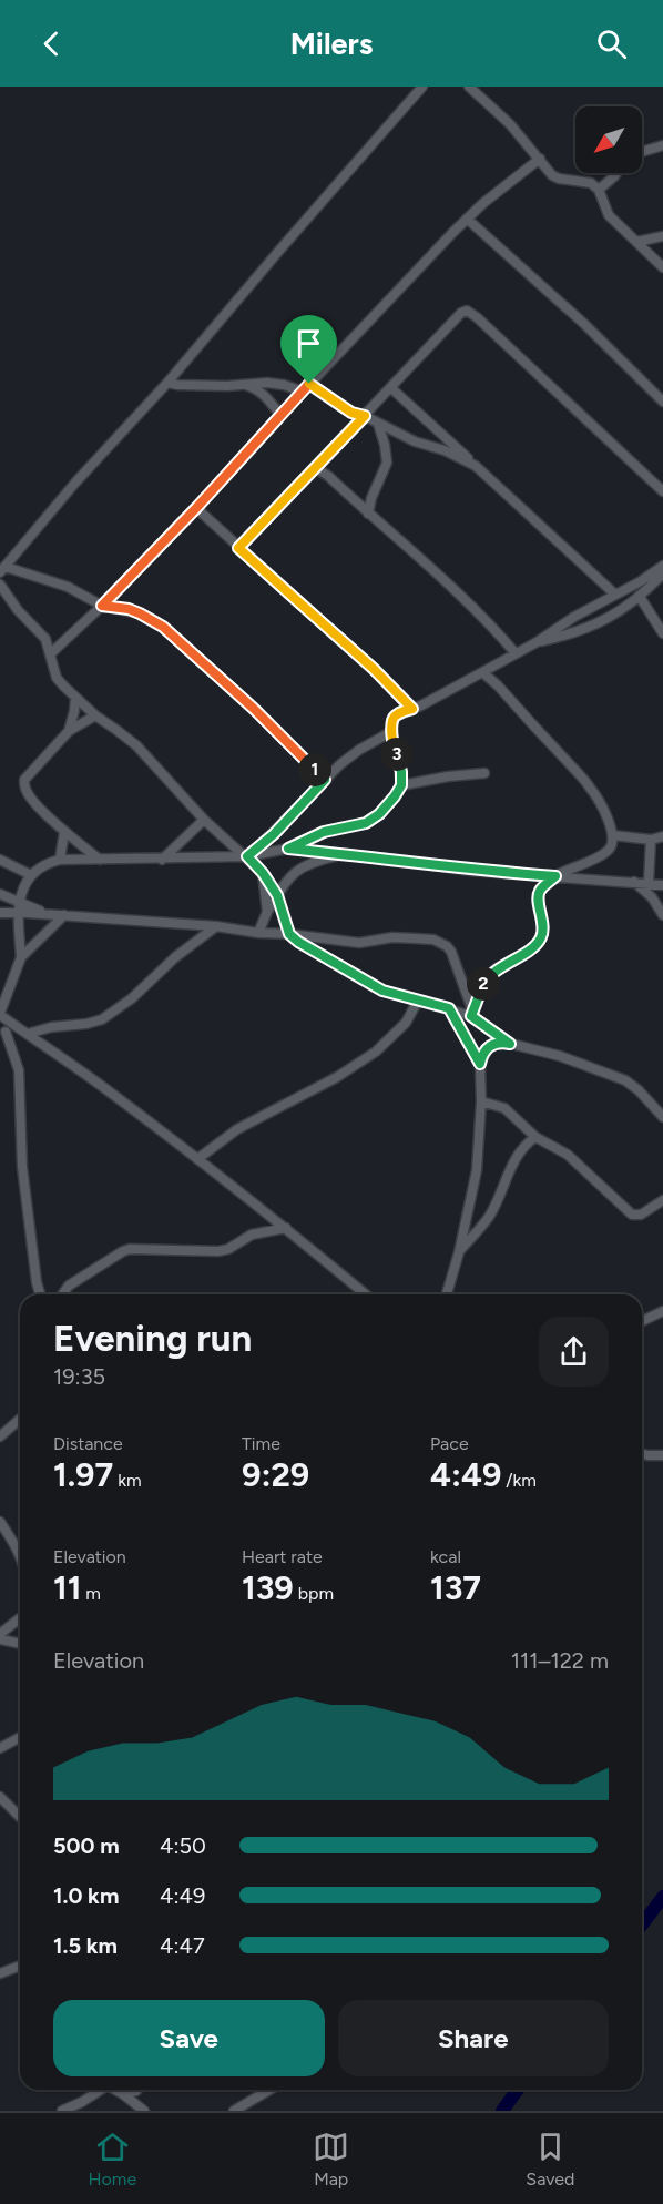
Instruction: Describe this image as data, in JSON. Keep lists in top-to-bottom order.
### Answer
{
  "north": "bottom left",
  "page": {
    "header": "Milers",
    "pins": ["3", "1", "2"],
    "heading": ["Evening run", "19:35"],
    "stats": [
      ["Distance", "1.97 km"],
      ["Time", "9:29"],
      ["Pace", "4:49 /km"],
      ["Elevation", "11 m"],
      ["Heart rate", "139 bpm"],
      ["kcal", "137"]
    ],
    "chart": ["Elevation", "111–122 m"],
    "list": [
      {
        "name": "500 m",
        "note": "4:50"
      },
      {
        "name": "1.0 km",
        "note": "4:49"
      },
      {
        "name": "1.5 km",
        "note": "4:47"
      }
    ],
    "buttons": ["Save", "Share"],
    "tabs": ["Home", "Map", "Saved"]
  }
}
